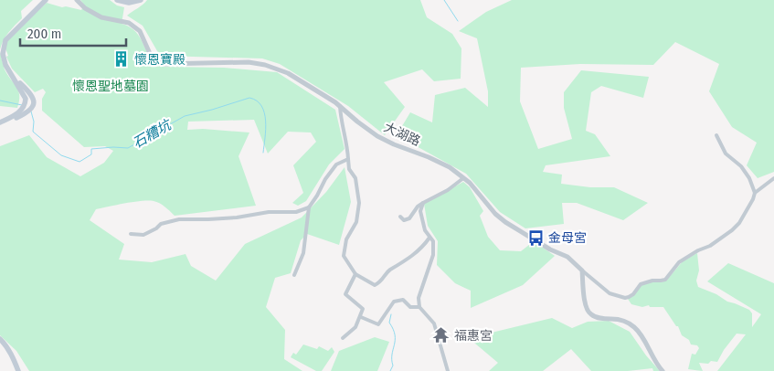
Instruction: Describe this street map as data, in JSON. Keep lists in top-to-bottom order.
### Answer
{
  "streets": {
    "street": ["大湖路"]
  },
  "water": ["石糟坑"],
  "parks": ["懷恩聖地墓園"],
  "places": {
    "building": ["懷恩寶殿"],
    "bus stop": ["金母宮"],
    "temple": ["福惠宮"]
  },
  "scale_bar": "200 m"
}
